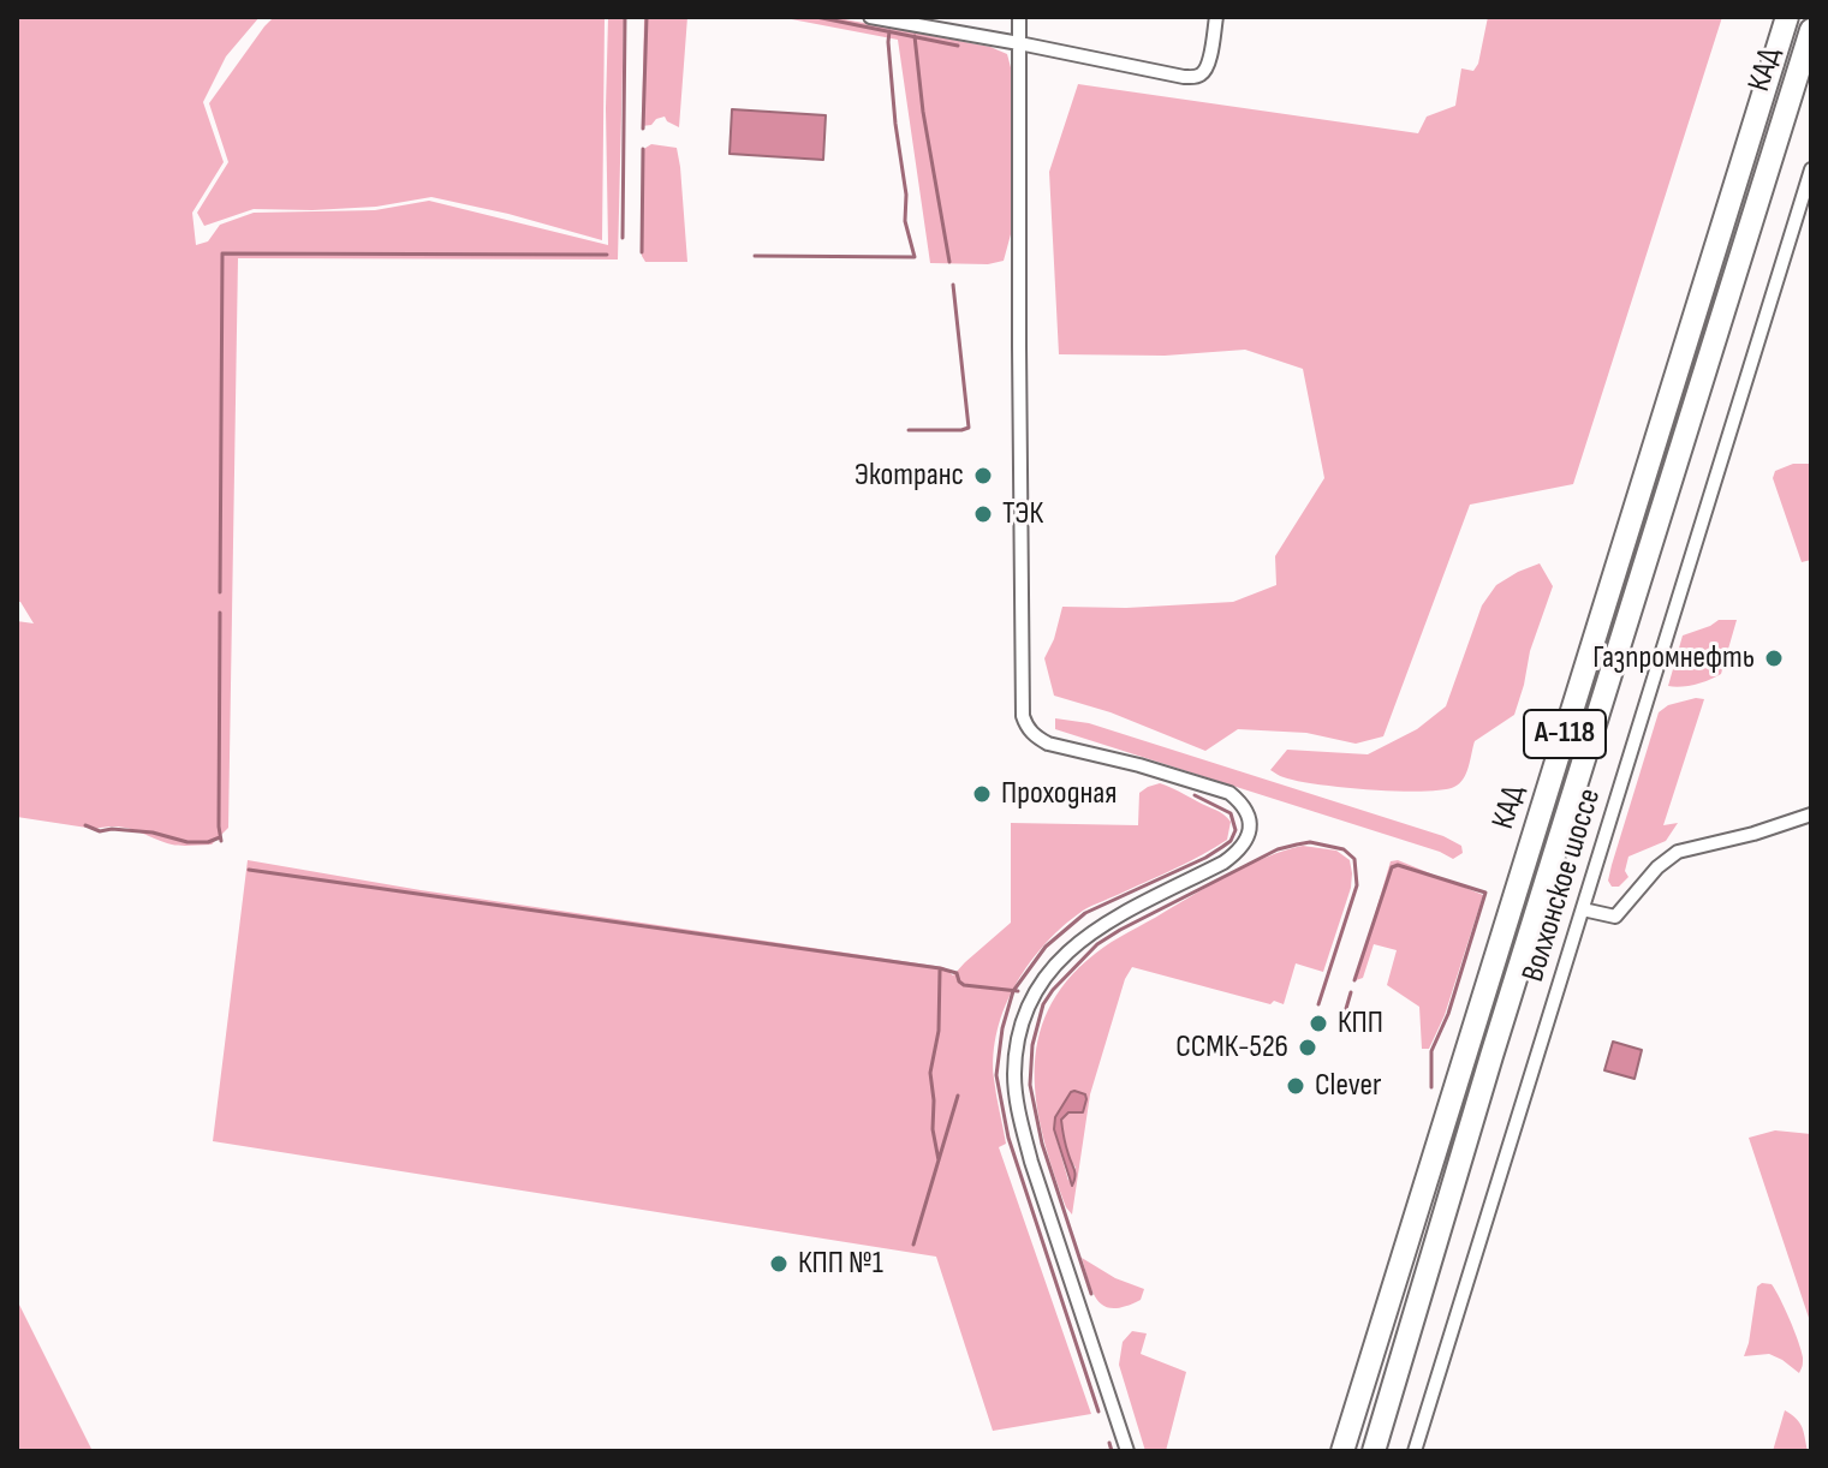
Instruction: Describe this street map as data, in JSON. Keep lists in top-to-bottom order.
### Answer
{
  "streets": {
    "highway": ["КАД", "А-118"],
    "street": ["Волхонское шоссе"]
  },
  "places": [
    "Экотранс",
    "ТЭК",
    "Газпромнефть",
    "Проходная",
    "КПП",
    "ССМК-526",
    "Clever",
    "КПП №1"
  ]
}
